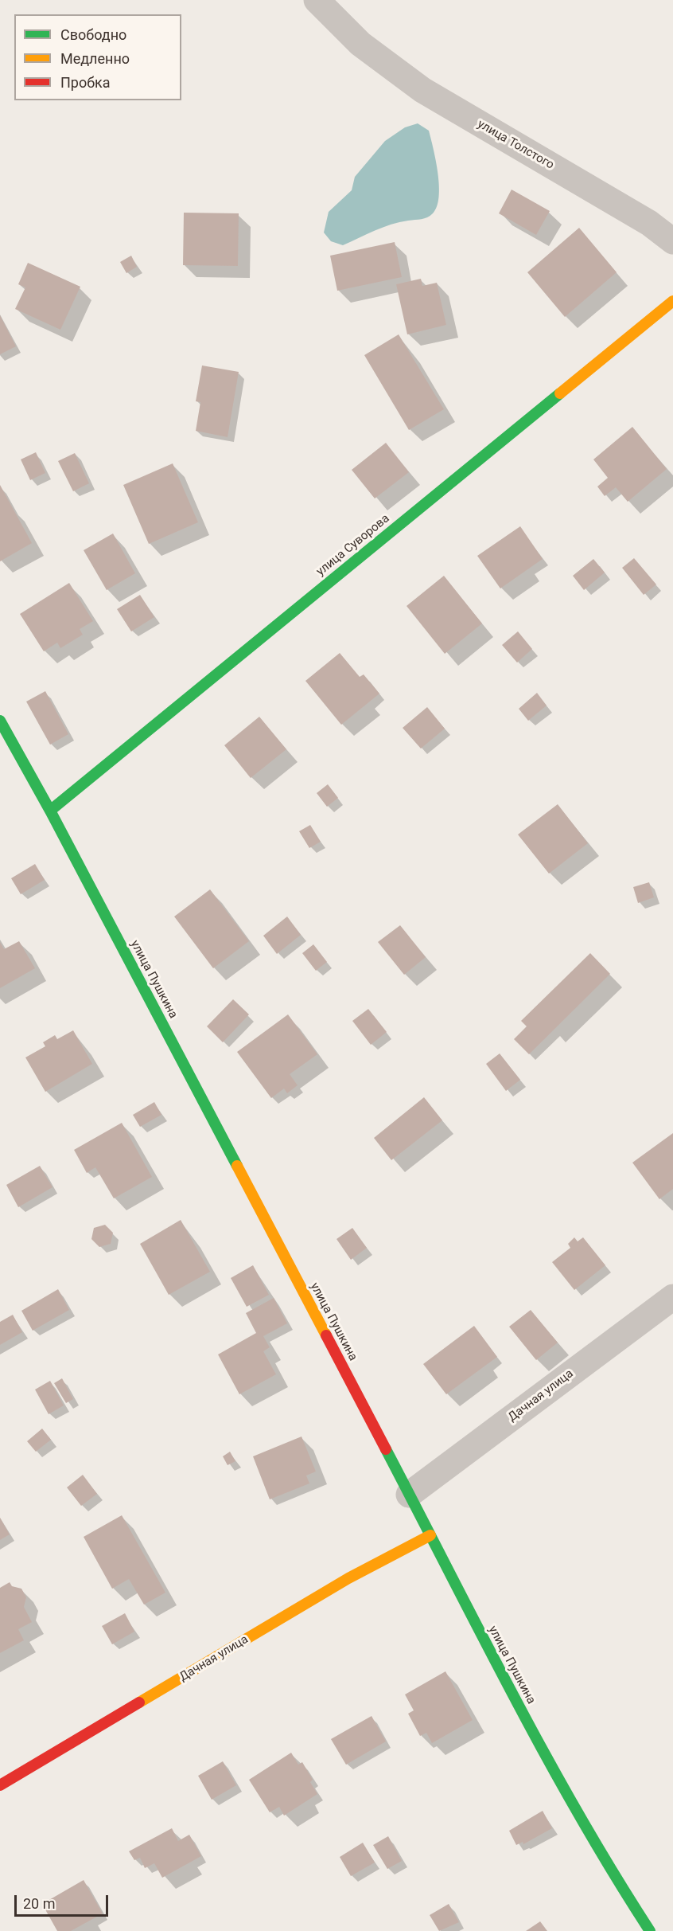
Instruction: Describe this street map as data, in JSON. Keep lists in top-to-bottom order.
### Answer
{
  "streets": {
    "street": [
      "улица Толстого",
      "улица Суворова",
      "улица Пушкина",
      "Дачная улица"
    ]
  },
  "crossings": [
    ["улица Суворова", "улица Пушкина"],
    ["улица Пушкина", "Дачная улица"]
  ],
  "legend": ["Свободно", "Медленно", "Пробка"],
  "scale_bar": "20 m"
}
